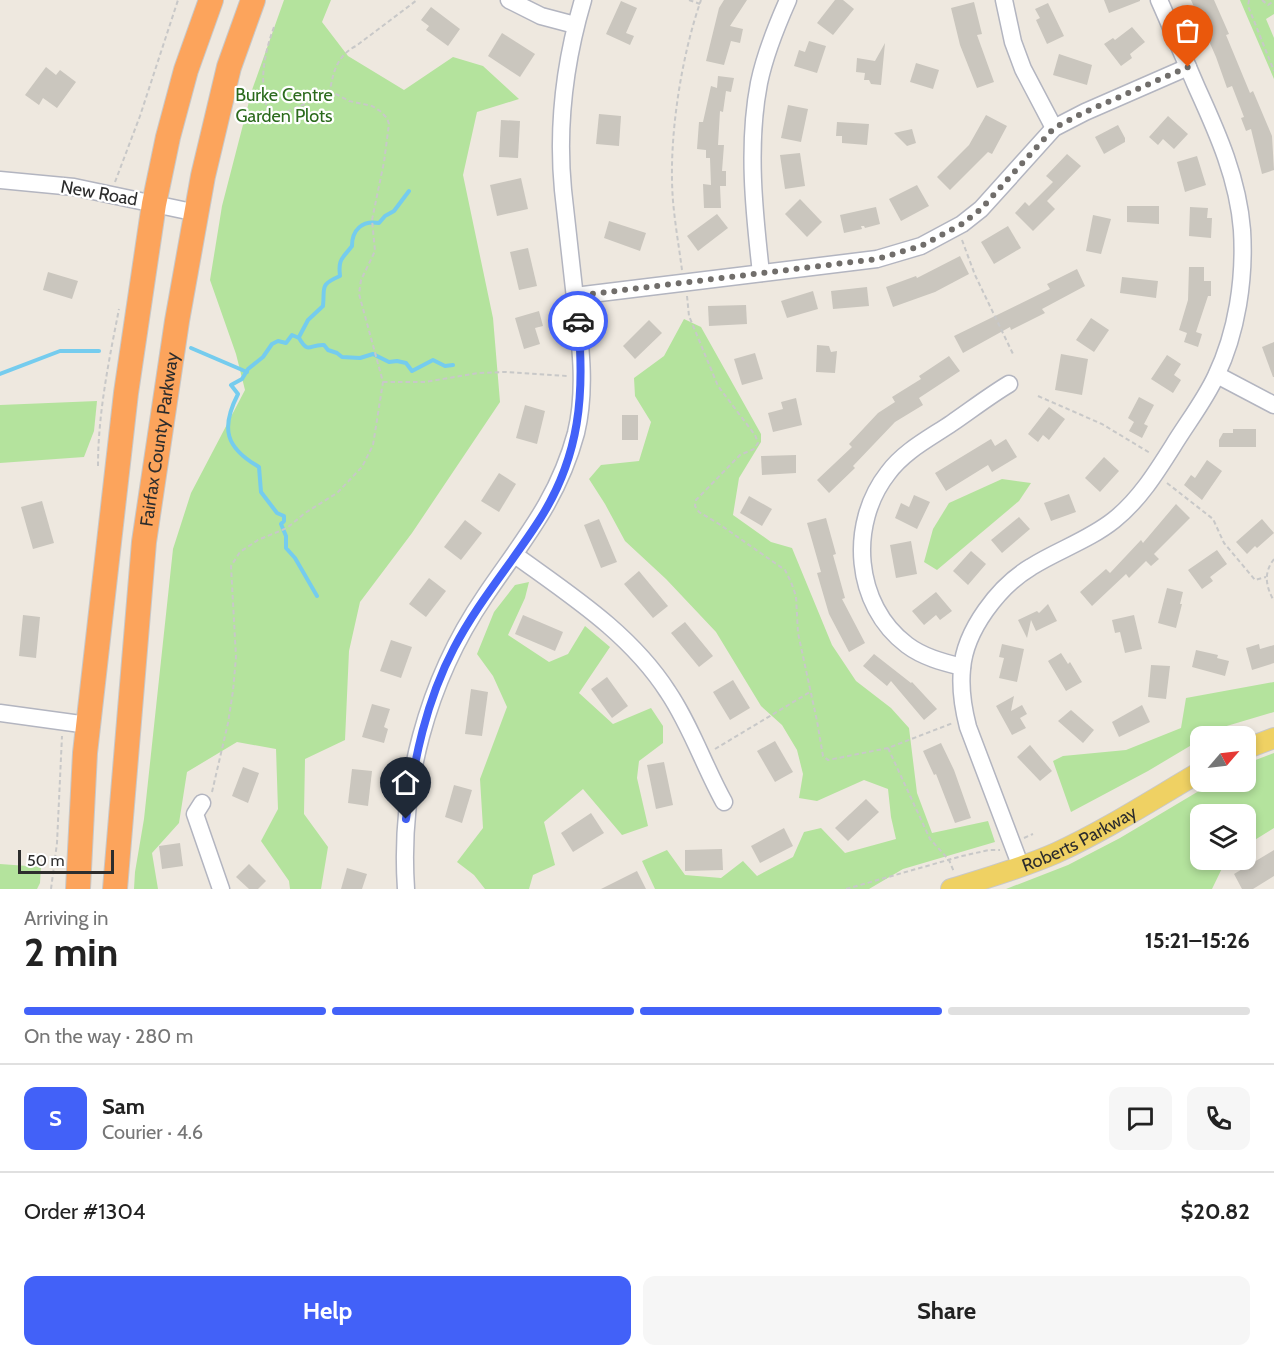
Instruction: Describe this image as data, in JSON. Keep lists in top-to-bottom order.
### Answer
{
  "streets": {
    "highway": ["Fairfax County Parkway"],
    "main road": ["Roberts Parkway"],
    "street": ["New Road"]
  },
  "crossings": [
    ["New Road", "Fairfax County Parkway"]
  ],
  "parks": ["Burke Centre Garden Plots"],
  "scale_bar": "50 m",
  "north": "top right",
  "page": {
    "scale": "50 m",
    "heading": ["2 min", "Arriving in", "15:21–15:26"],
    "panel": [
      "Sam",
      "Courier · 4.6",
      "Order #1304",
      "$20.82"
    ],
    "bar": "On the way · 280 m",
    "round": "S",
    "buttons": ["Help", "Share"]
  }
}
